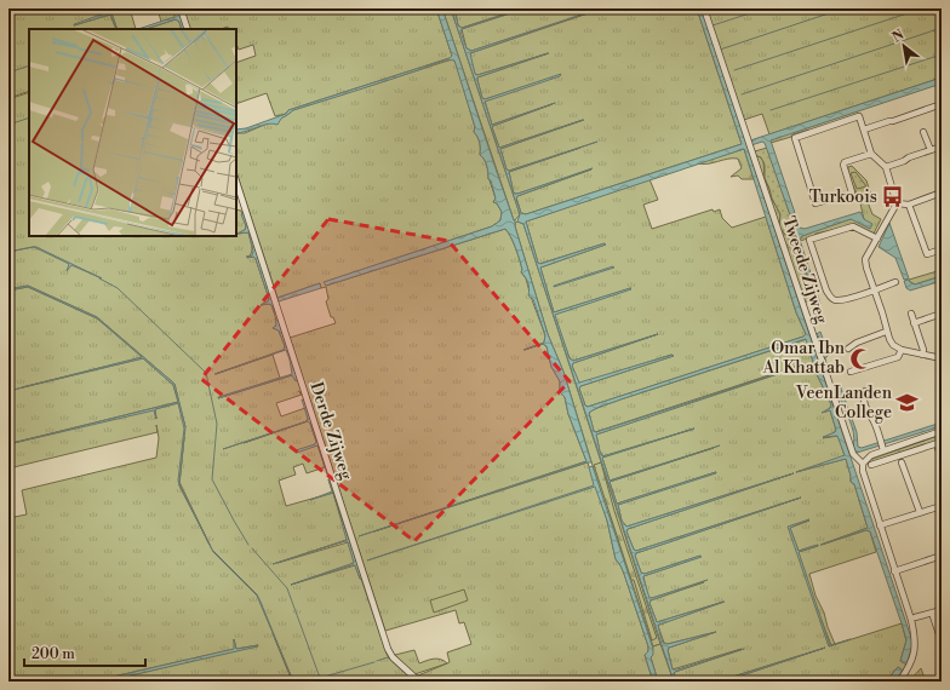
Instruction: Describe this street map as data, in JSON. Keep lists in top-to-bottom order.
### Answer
{
  "streets": {
    "street": ["Tweede Zijweg", "Derde Zijweg"]
  },
  "places": {
    "bus stop": ["Turkoois"],
    "mosque": ["Omar Ibn Al Khattab"],
    "school or university": ["VeenLanden College"]
  },
  "scale_bar": "200 m",
  "north": "top left"
}
